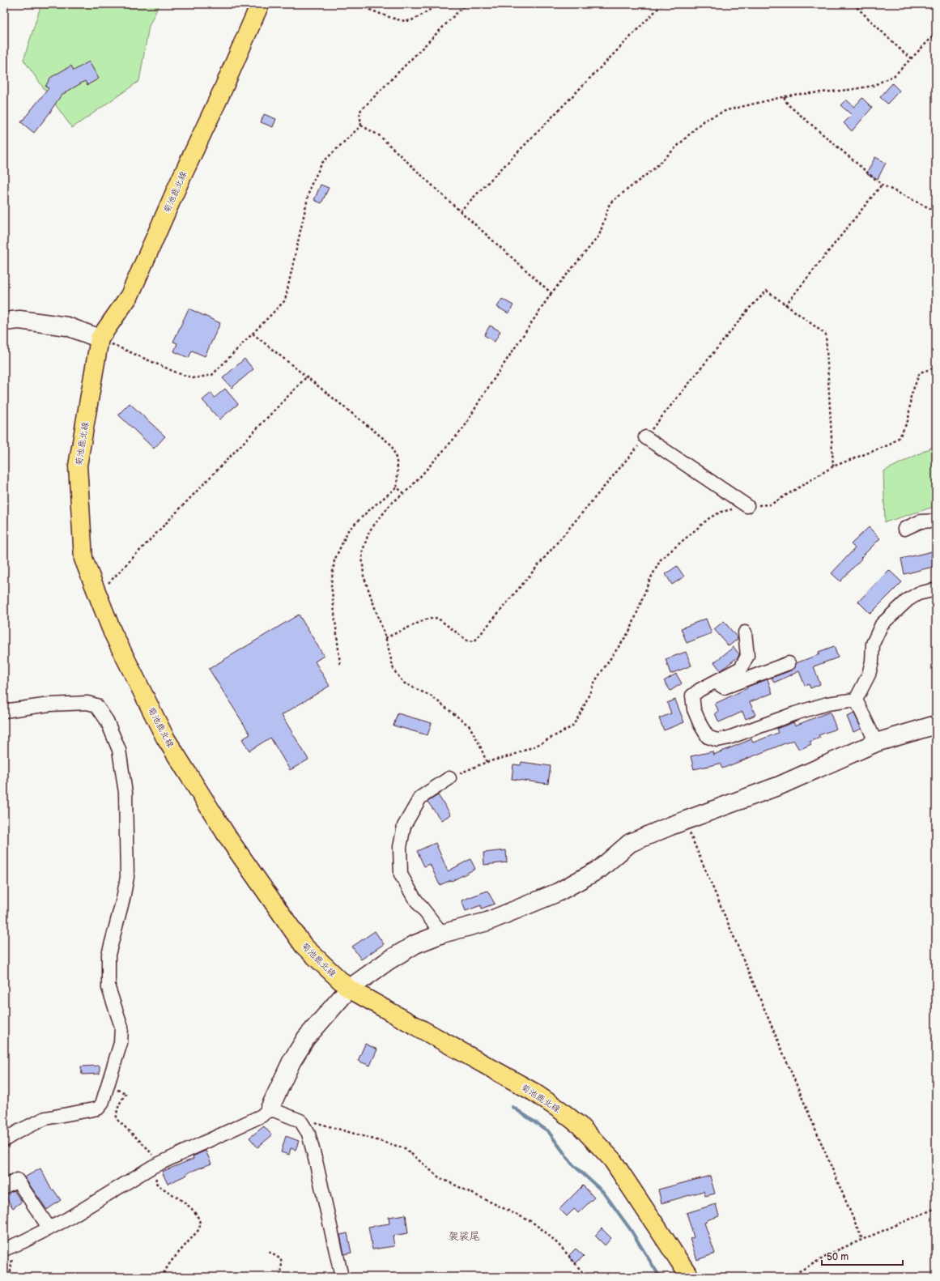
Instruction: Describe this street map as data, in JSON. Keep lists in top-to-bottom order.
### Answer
{
  "streets": {
    "main road": ["菊池鹿北線"]
  },
  "districts": ["袈裟尾"],
  "scale_bar": "50 m"
}
